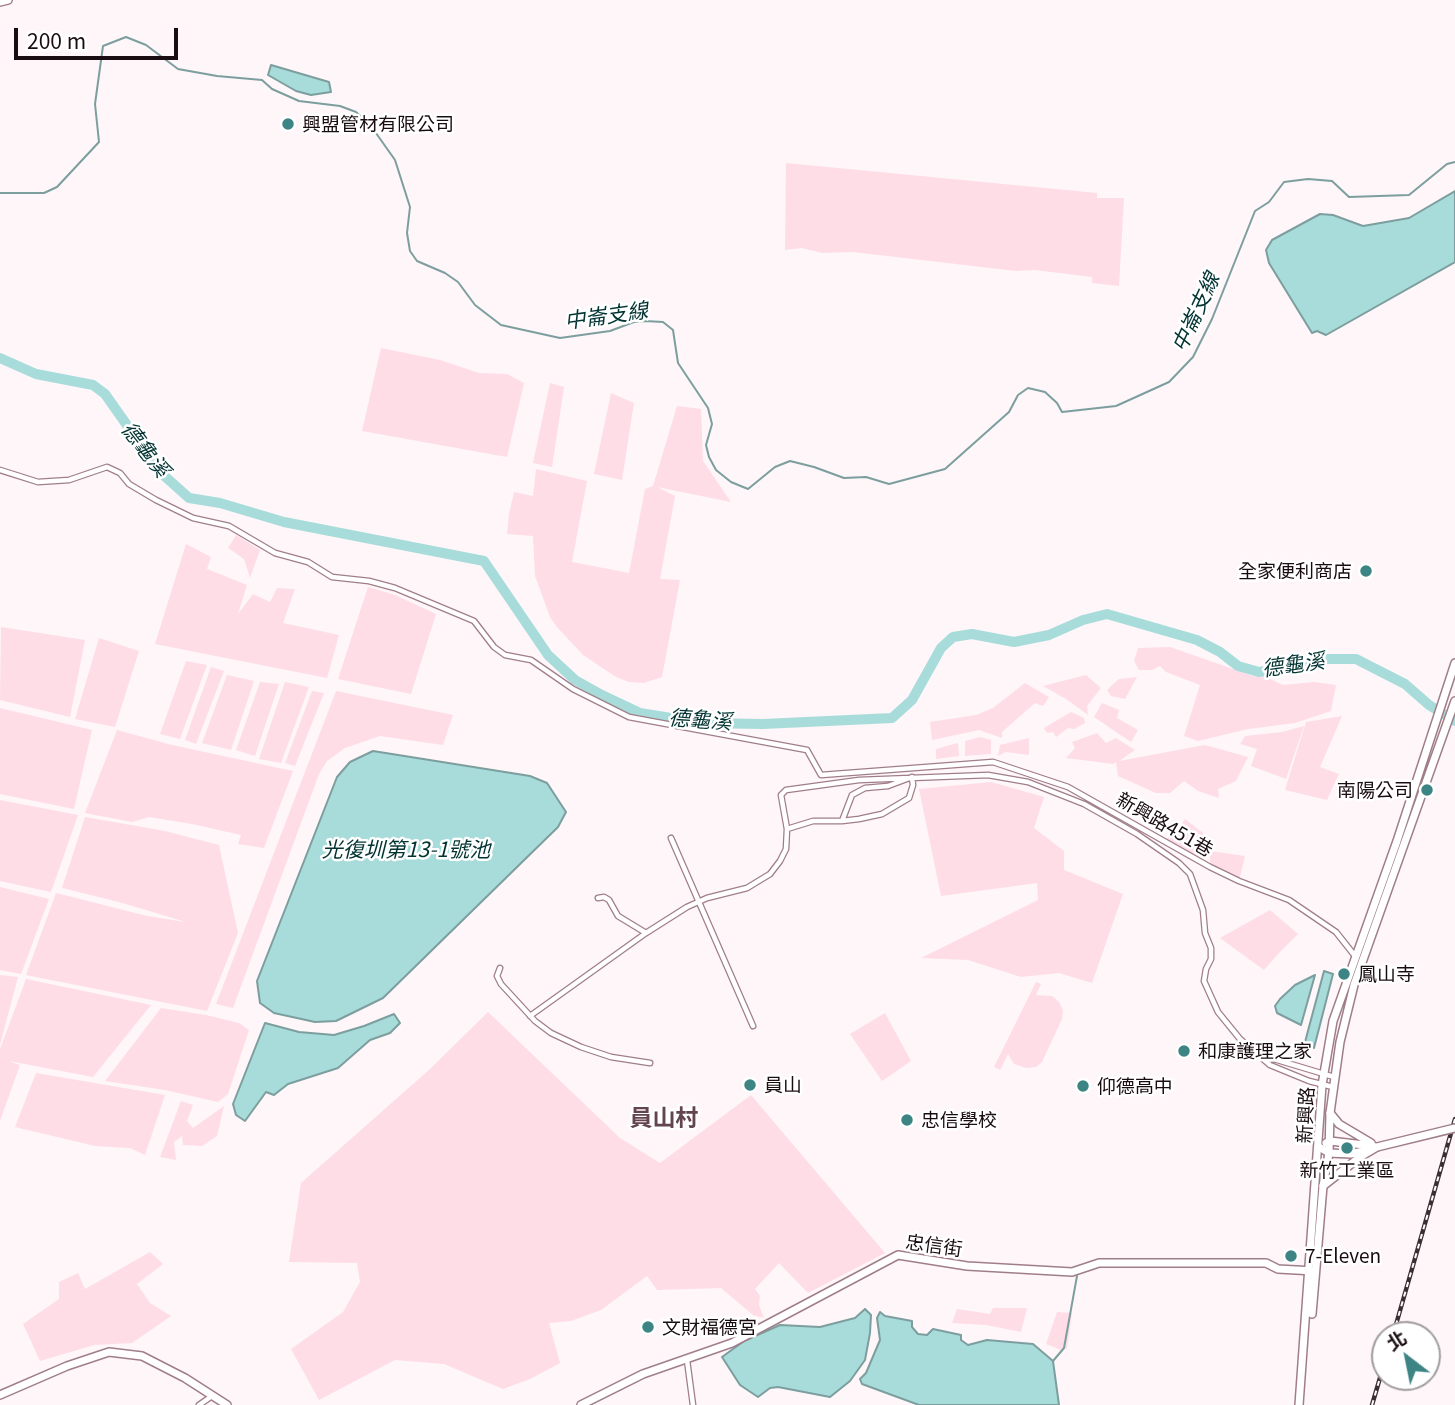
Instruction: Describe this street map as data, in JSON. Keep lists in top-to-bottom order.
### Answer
{
  "streets": {
    "main road": ["新興路", "忠信街"],
    "street": ["新興路451巷"]
  },
  "crossings": [
    ["新興路451巷", "新興路"],
    ["新興路", "忠信街"]
  ],
  "districts": ["員山村"],
  "water": ["中崙支線", "德龜溪", "光復圳第13-1號池"],
  "places": [
    "興盟管材有限公司",
    "全家便利商店",
    "南陽公司",
    "鳳山寺",
    "和康護理之家",
    "員山",
    "仰德高中",
    "忠信學校",
    "新竹工業區",
    "7-Eleven",
    "文財福德宮"
  ],
  "scale_bar": "200 m",
  "north": "top left"
}
